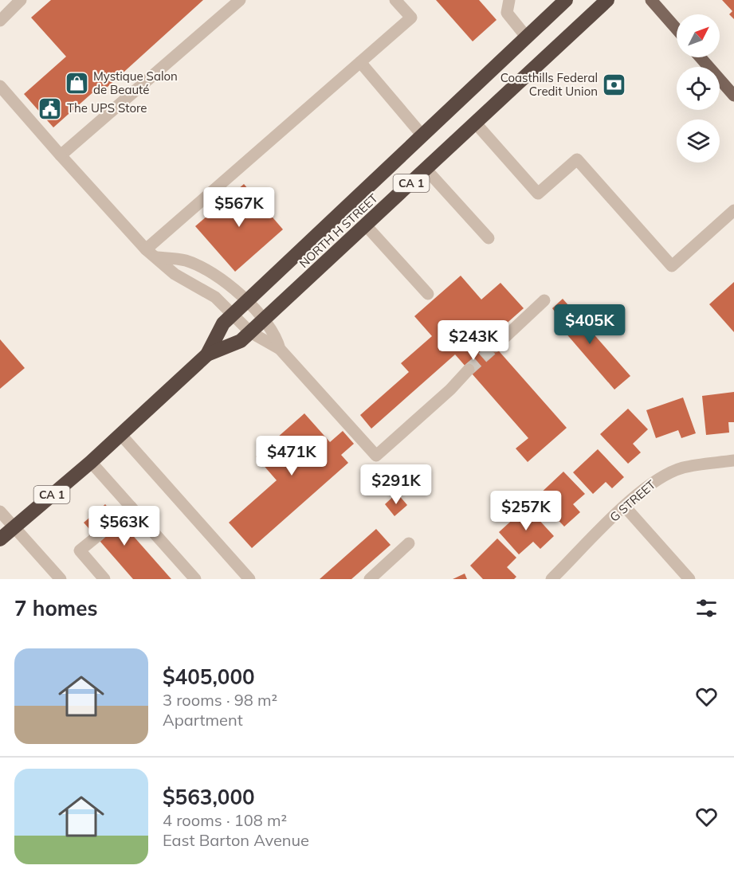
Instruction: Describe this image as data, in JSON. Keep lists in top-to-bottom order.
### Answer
{
  "streets": {
    "highway": ["CA 1", "NORTH H STREET"],
    "street": ["G STREET"]
  },
  "places": {
    "shop": ["Mystique Salon de Beauté"],
    "bank": ["Coasthills Federal Credit Union"],
    "public building": ["The UPS Store"]
  },
  "north": "top right",
  "page": {
    "price": [
      "$567K",
      "$405K",
      "$243K",
      "$471K",
      "$291K",
      "$257K",
      "$563K"
    ],
    "heading": "7 homes",
    "list": [
      {
        "name": "$405,000",
        "note": "3 rooms · 98 m² · Apartment"
      },
      {
        "name": "$563,000",
        "note": "4 rooms · 108 m² · East Barton Avenue"
      }
    ]
  }
}
